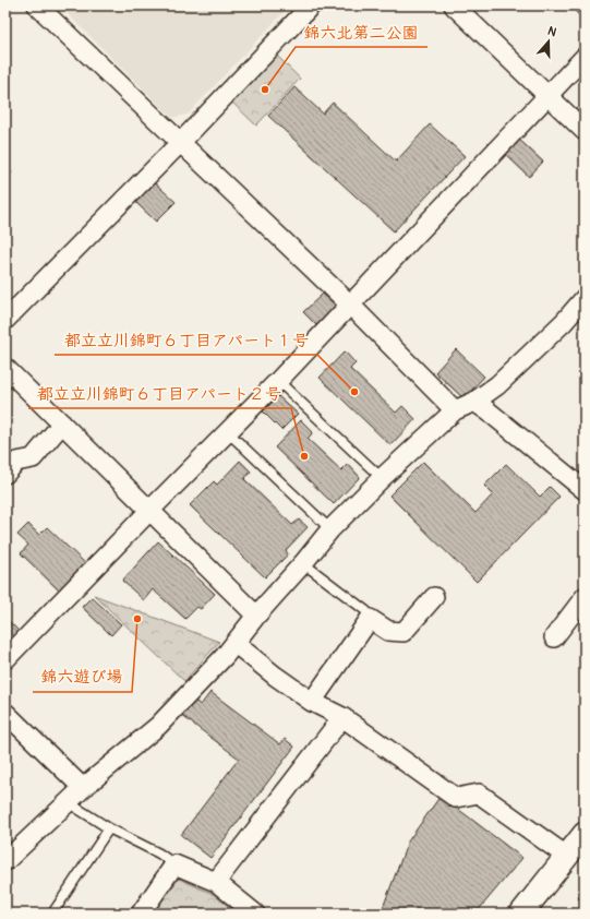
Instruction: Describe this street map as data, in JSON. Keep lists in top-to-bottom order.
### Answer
{
  "places": [
    "錦六北第二公園",
    "都立立川錦町６丁目アパート１号",
    "都立立川錦町６丁目アパート２号",
    "錦六遊び場"
  ],
  "north": "top"
}
